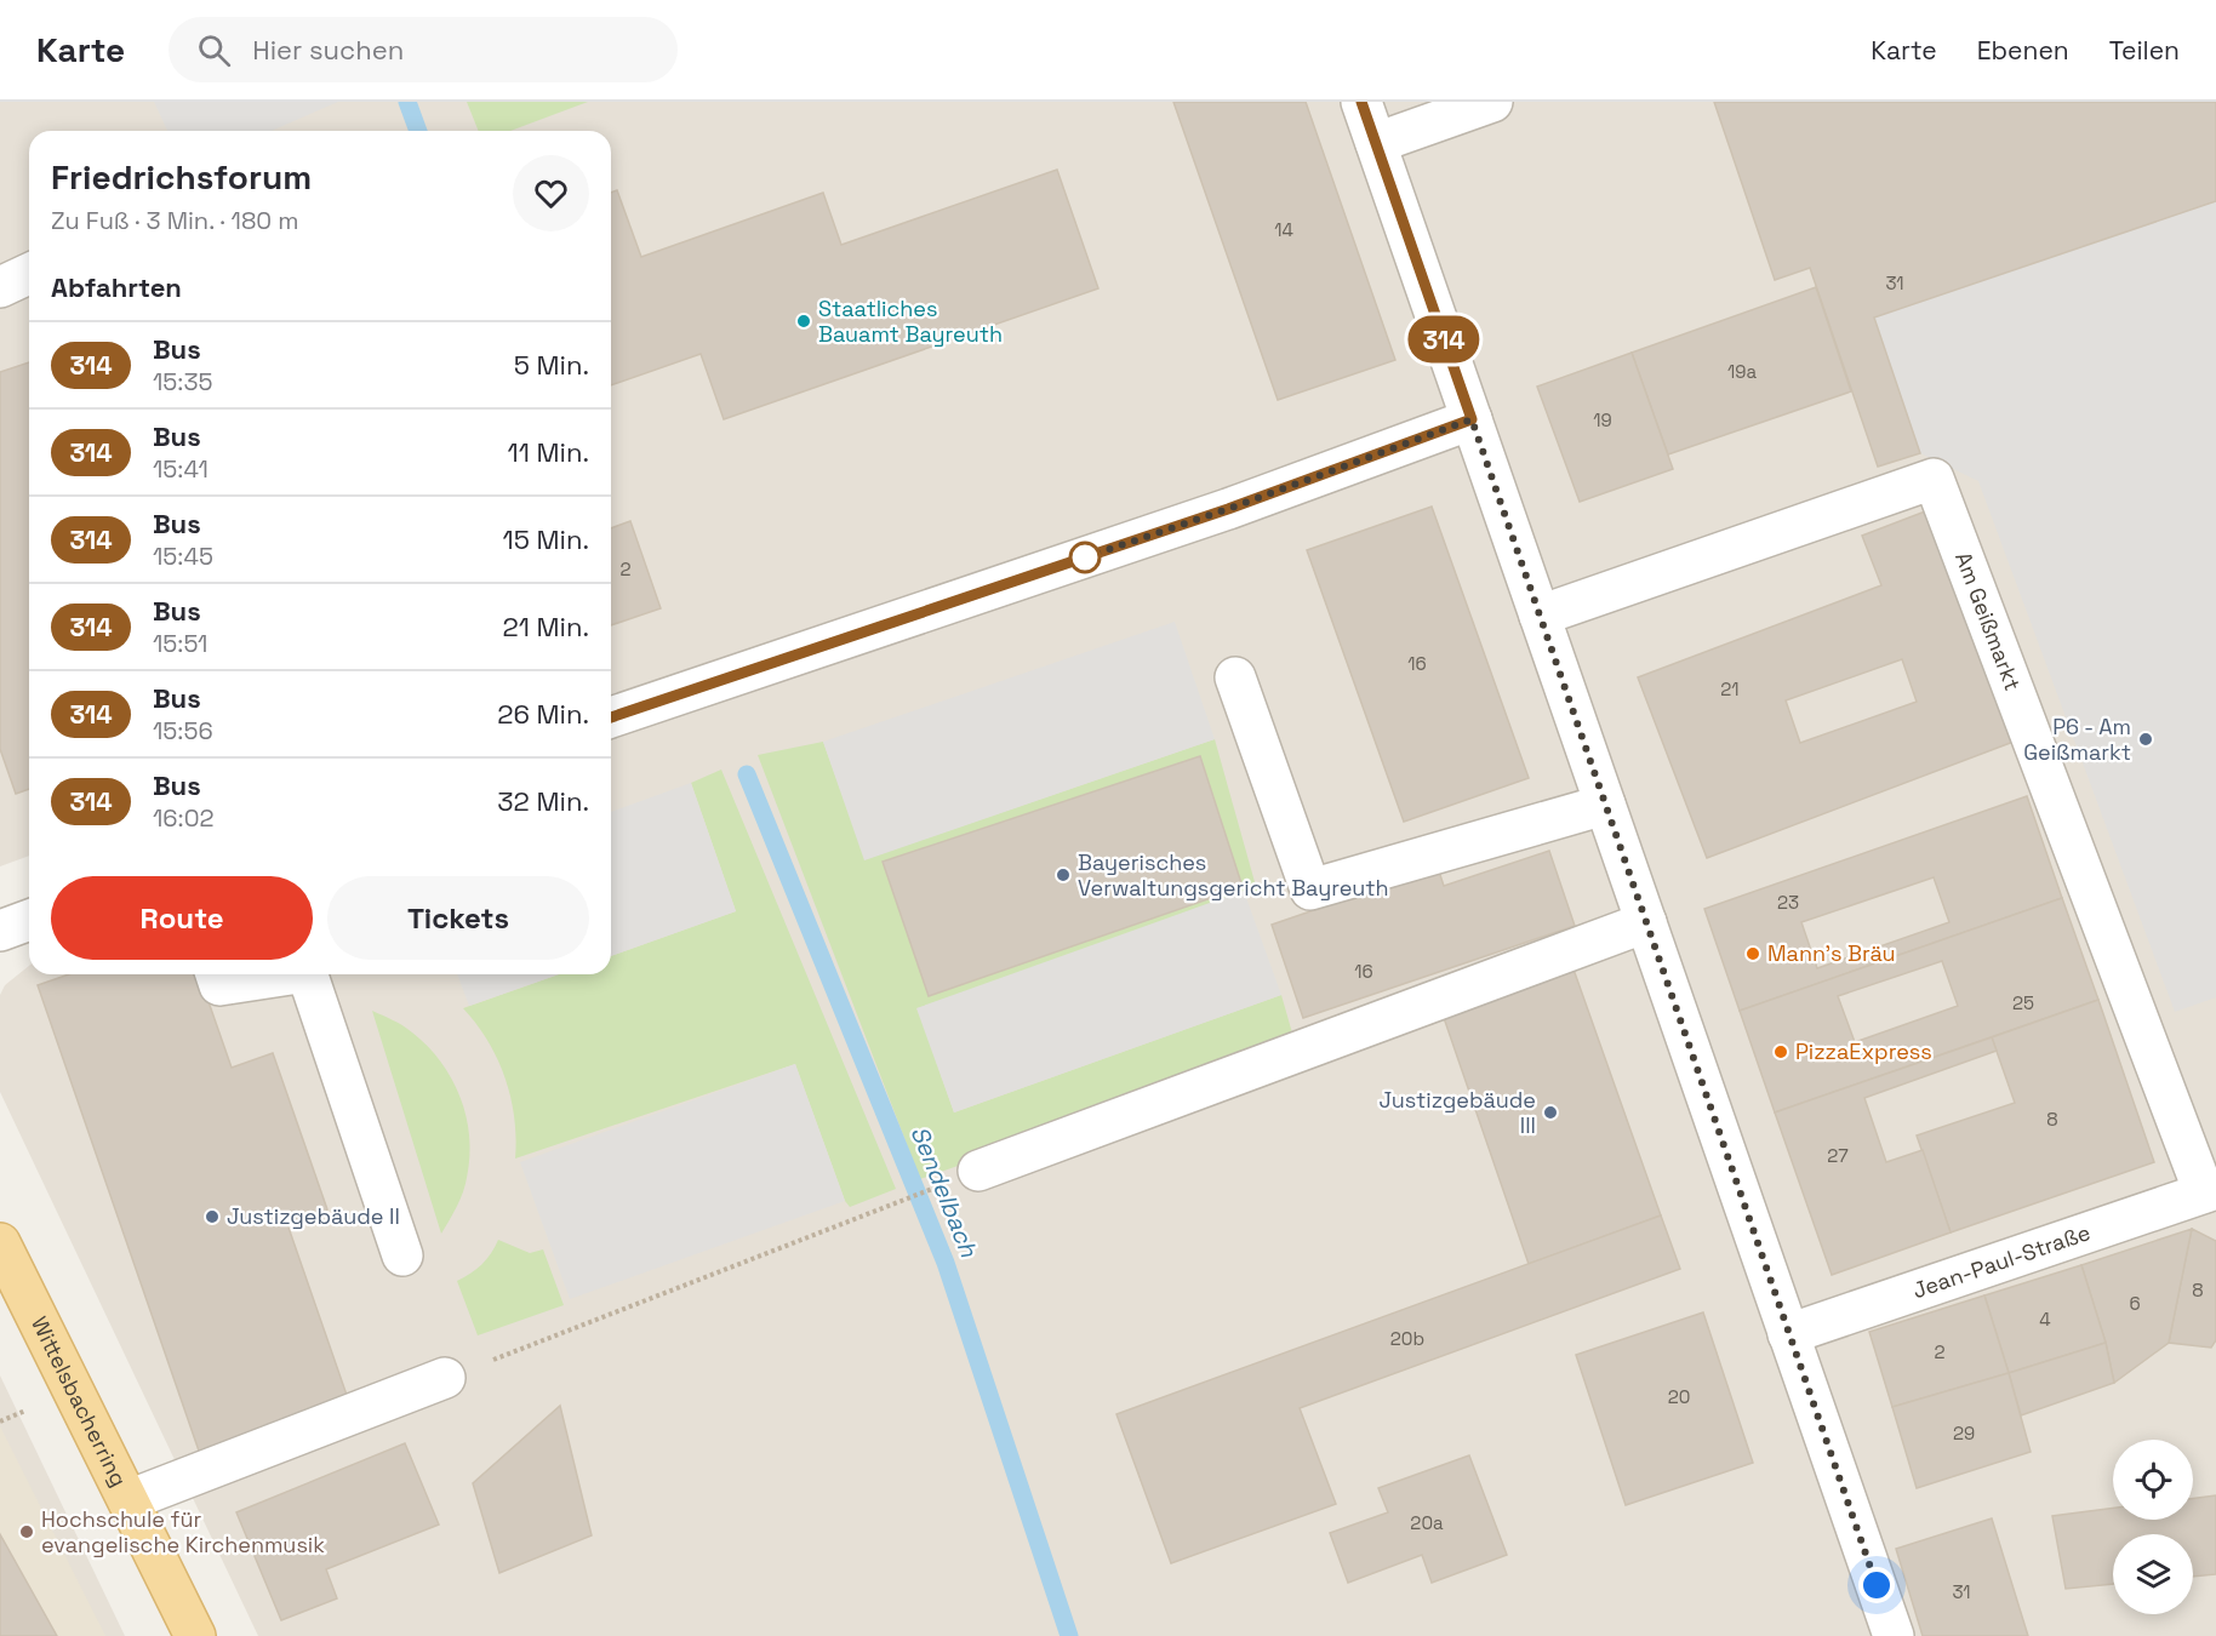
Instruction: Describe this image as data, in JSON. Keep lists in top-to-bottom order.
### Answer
{
  "streets": {
    "main road": ["Wittelsbacherring"],
    "street": ["Am Geißmarkt", "Jean-Paul-Straße"]
  },
  "crossings": [
    ["Am Geißmarkt", "Jean-Paul-Straße"]
  ],
  "water": ["Sendelbach"],
  "places": [
    "Staatliches Bauamt Bayreuth",
    "P6 - Am Geißmarkt",
    "Bayerisches Verwaltungsgericht Bayreuth",
    "Mann's Bräu",
    "PizzaExpress",
    "Justizgebäude III",
    "Justizgebäude II",
    "Hochschule für evangelische Kirchenmusik"
  ],
  "lines": ["bus line 314"],
  "house_numbers": [
    "14",
    "31",
    "19a",
    "19",
    "2",
    "16",
    "21",
    "23",
    "16",
    "25",
    "8",
    "27",
    "8",
    "6",
    "4",
    "20b",
    "2",
    "20",
    "29",
    "20a",
    "31"
  ],
  "page": {
    "header": "Karte",
    "search": "Hier suchen",
    "nav": ["Karte", "Ebenen", "Teilen"],
    "on_map": "314",
    "heading": [
      ["Friedrichsforum", "Zu Fuß · 3 Min. · 180 m"],
      "Abfahrten"
    ],
    "list": [
      {
        "mark": "314",
        "name": "Bus",
        "note": "15:35",
        "value": "5 Min."
      },
      {
        "mark": "314",
        "name": "Bus",
        "note": "15:41",
        "value": "11 Min."
      },
      {
        "mark": "314",
        "name": "Bus",
        "note": "15:45",
        "value": "15 Min."
      },
      {
        "mark": "314",
        "name": "Bus",
        "note": "15:51",
        "value": "21 Min."
      },
      {
        "mark": "314",
        "name": "Bus",
        "note": "15:56",
        "value": "26 Min."
      },
      {
        "mark": "314",
        "name": "Bus",
        "note": "16:02",
        "value": "32 Min."
      }
    ],
    "buttons": ["Route", "Tickets"]
  }
}
